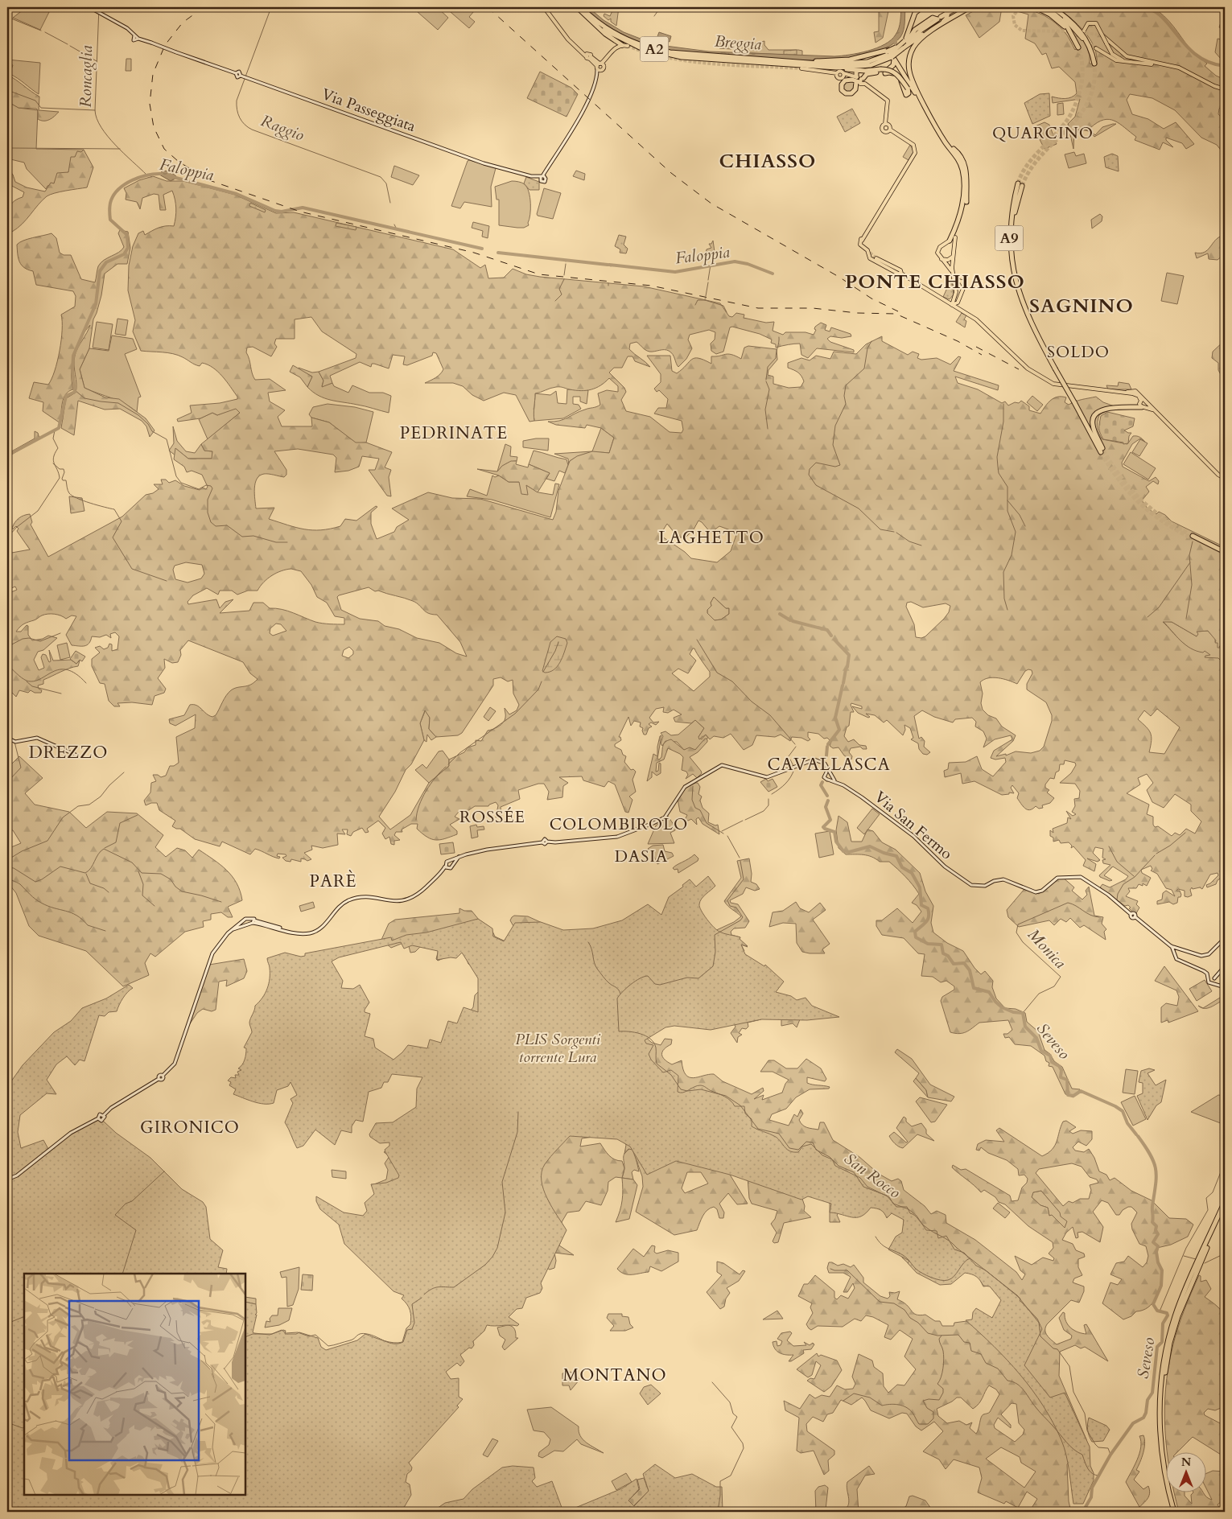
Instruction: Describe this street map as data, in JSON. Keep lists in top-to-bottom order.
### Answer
{
  "streets": {
    "highway": ["A2", "A9"],
    "main road": ["Via Passeggiata", "Via San Fermo"]
  },
  "districts": [
    "QUARCINO",
    "CHIASSO",
    "PONTE CHIASSO",
    "SAGNINO",
    "SOLDO",
    "PEDRINATE",
    "LAGHETTO",
    "DREZZO",
    "CAVALLASCA",
    "ROSSÉE",
    "COLOMBIROLO",
    "DASIA",
    "PARÈ",
    "GIRONICO",
    "MONTANO"
  ],
  "water": [
    "Breggia",
    "Roncaglia",
    "Raggio",
    "Faloppia",
    "Monica",
    "Seveso",
    "San Rocco"
  ],
  "parks": ["PLIS Sorgenti torrente Lura"],
  "north": "top"
}
